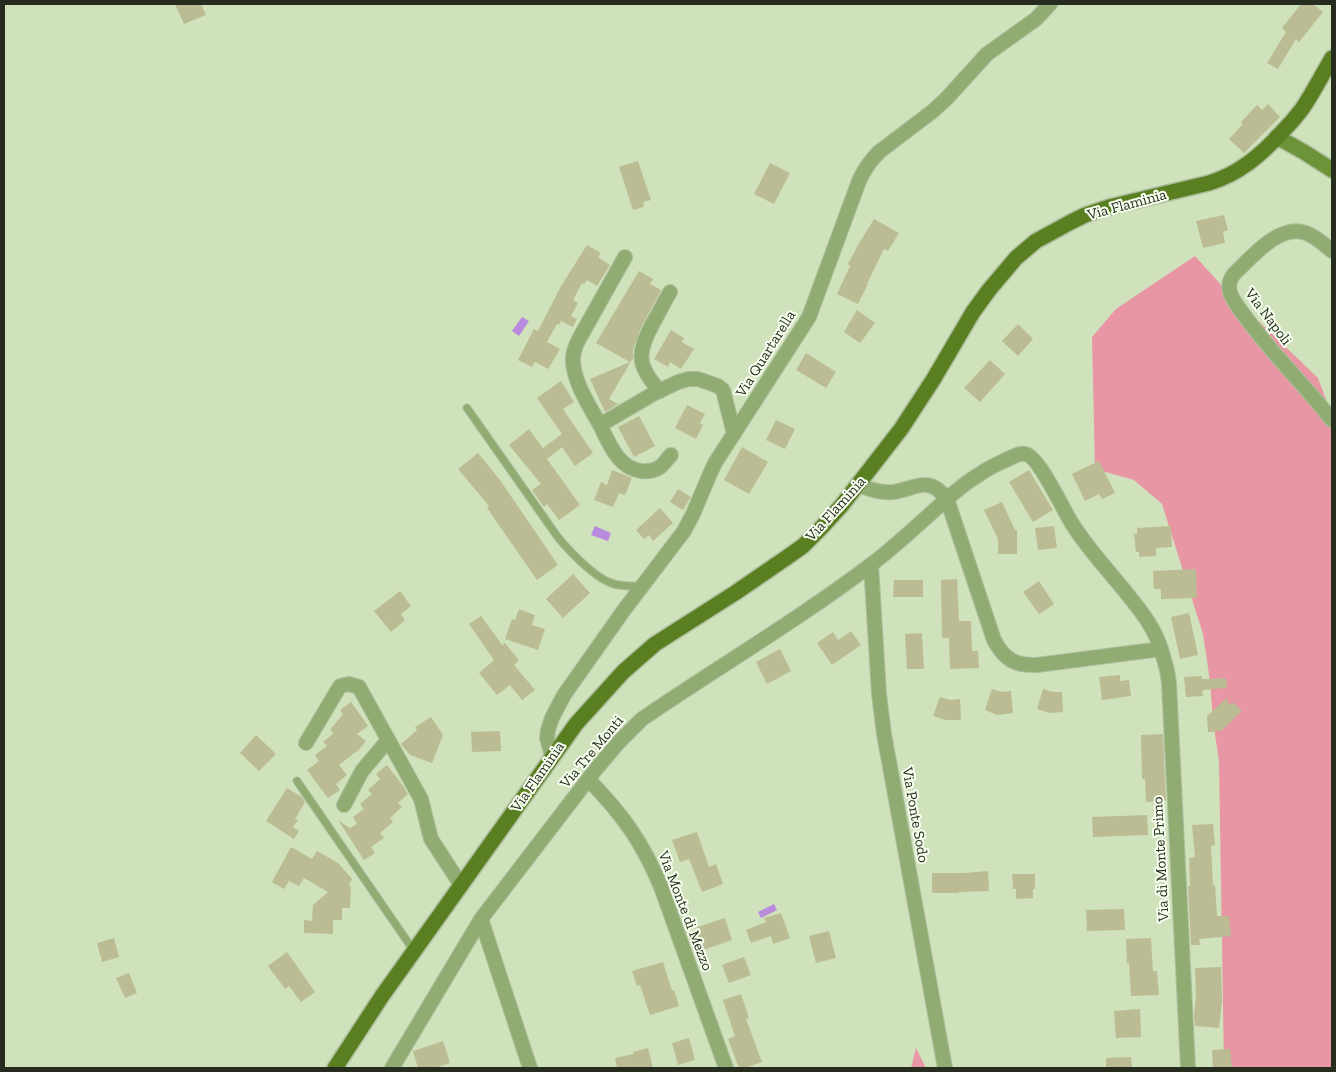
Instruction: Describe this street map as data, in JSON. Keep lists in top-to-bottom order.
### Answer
{
  "streets": {
    "main road": ["Via Flaminia"],
    "street": [
      "Via Napoli",
      "Via Quartarella",
      "Via Tre Monti",
      "Via Ponte Sodo",
      "Via di Monte Primo",
      "Via Monte di Mezzo"
    ]
  },
  "crossings": [
    ["Via Flaminia", "Via Quartarella"],
    ["Via Tre Monti", "Via Ponte Sodo"],
    ["Via Tre Monti", "Via di Monte Primo"],
    ["Via Tre Monti", "Via Monte di Mezzo"]
  ]
}
